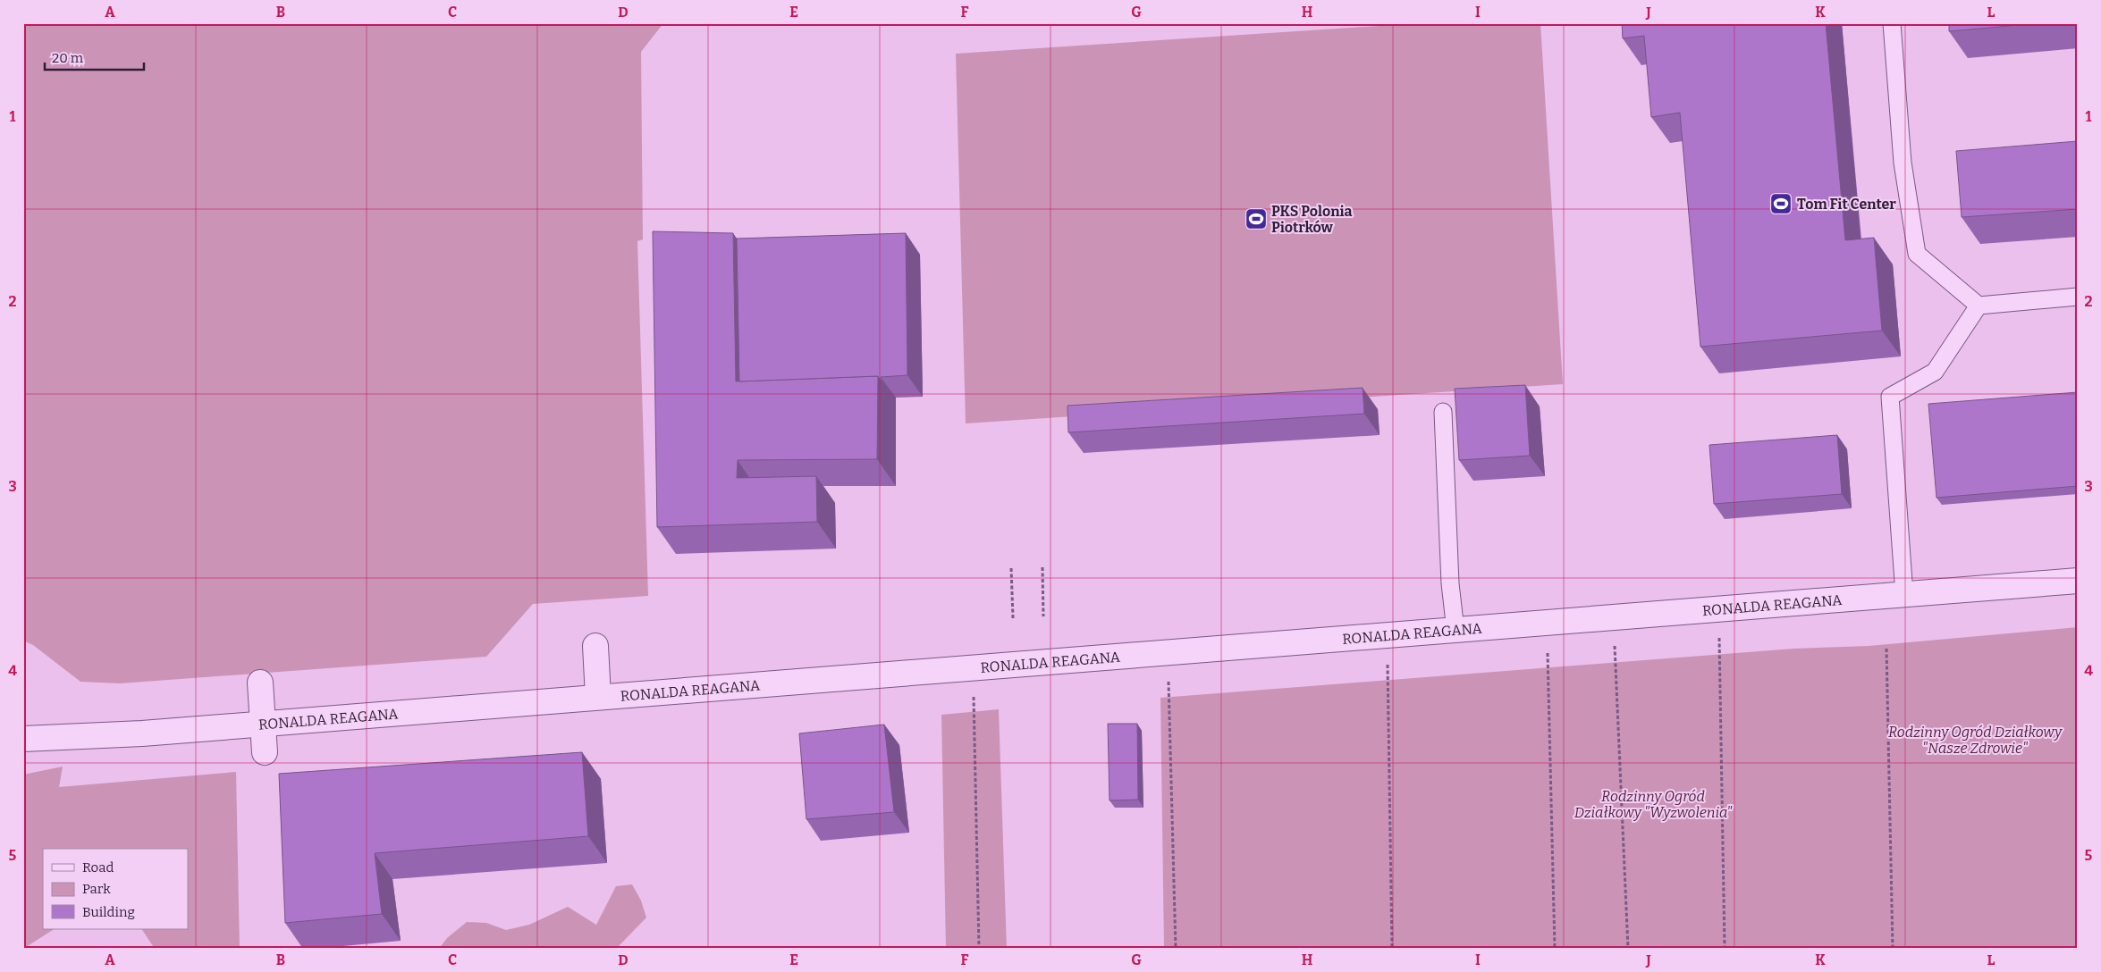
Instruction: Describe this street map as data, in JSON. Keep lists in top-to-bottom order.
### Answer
{
  "streets": {
    "street": ["RONALDA REAGANA"]
  },
  "parks": ["Rodzinny Ogród Działkowy \"Nasze Zdrowie\"", "Rodzinny Ogród Działkowy \"Wyzwolenia\""],
  "places": {
    "sports": ["Tom Fit Center", "PKS Polonia Piotrków"]
  },
  "legend": ["Road", "Park", "Building"],
  "scale_bar": "20 m",
  "grid": {
    "columns": [
      "A",
      "B",
      "C",
      "D",
      "E",
      "F",
      "G",
      "H",
      "I",
      "J",
      "K",
      "L"
    ],
    "rows": [
      "1",
      "2",
      "3",
      "4",
      "5"
    ]
  }
}
